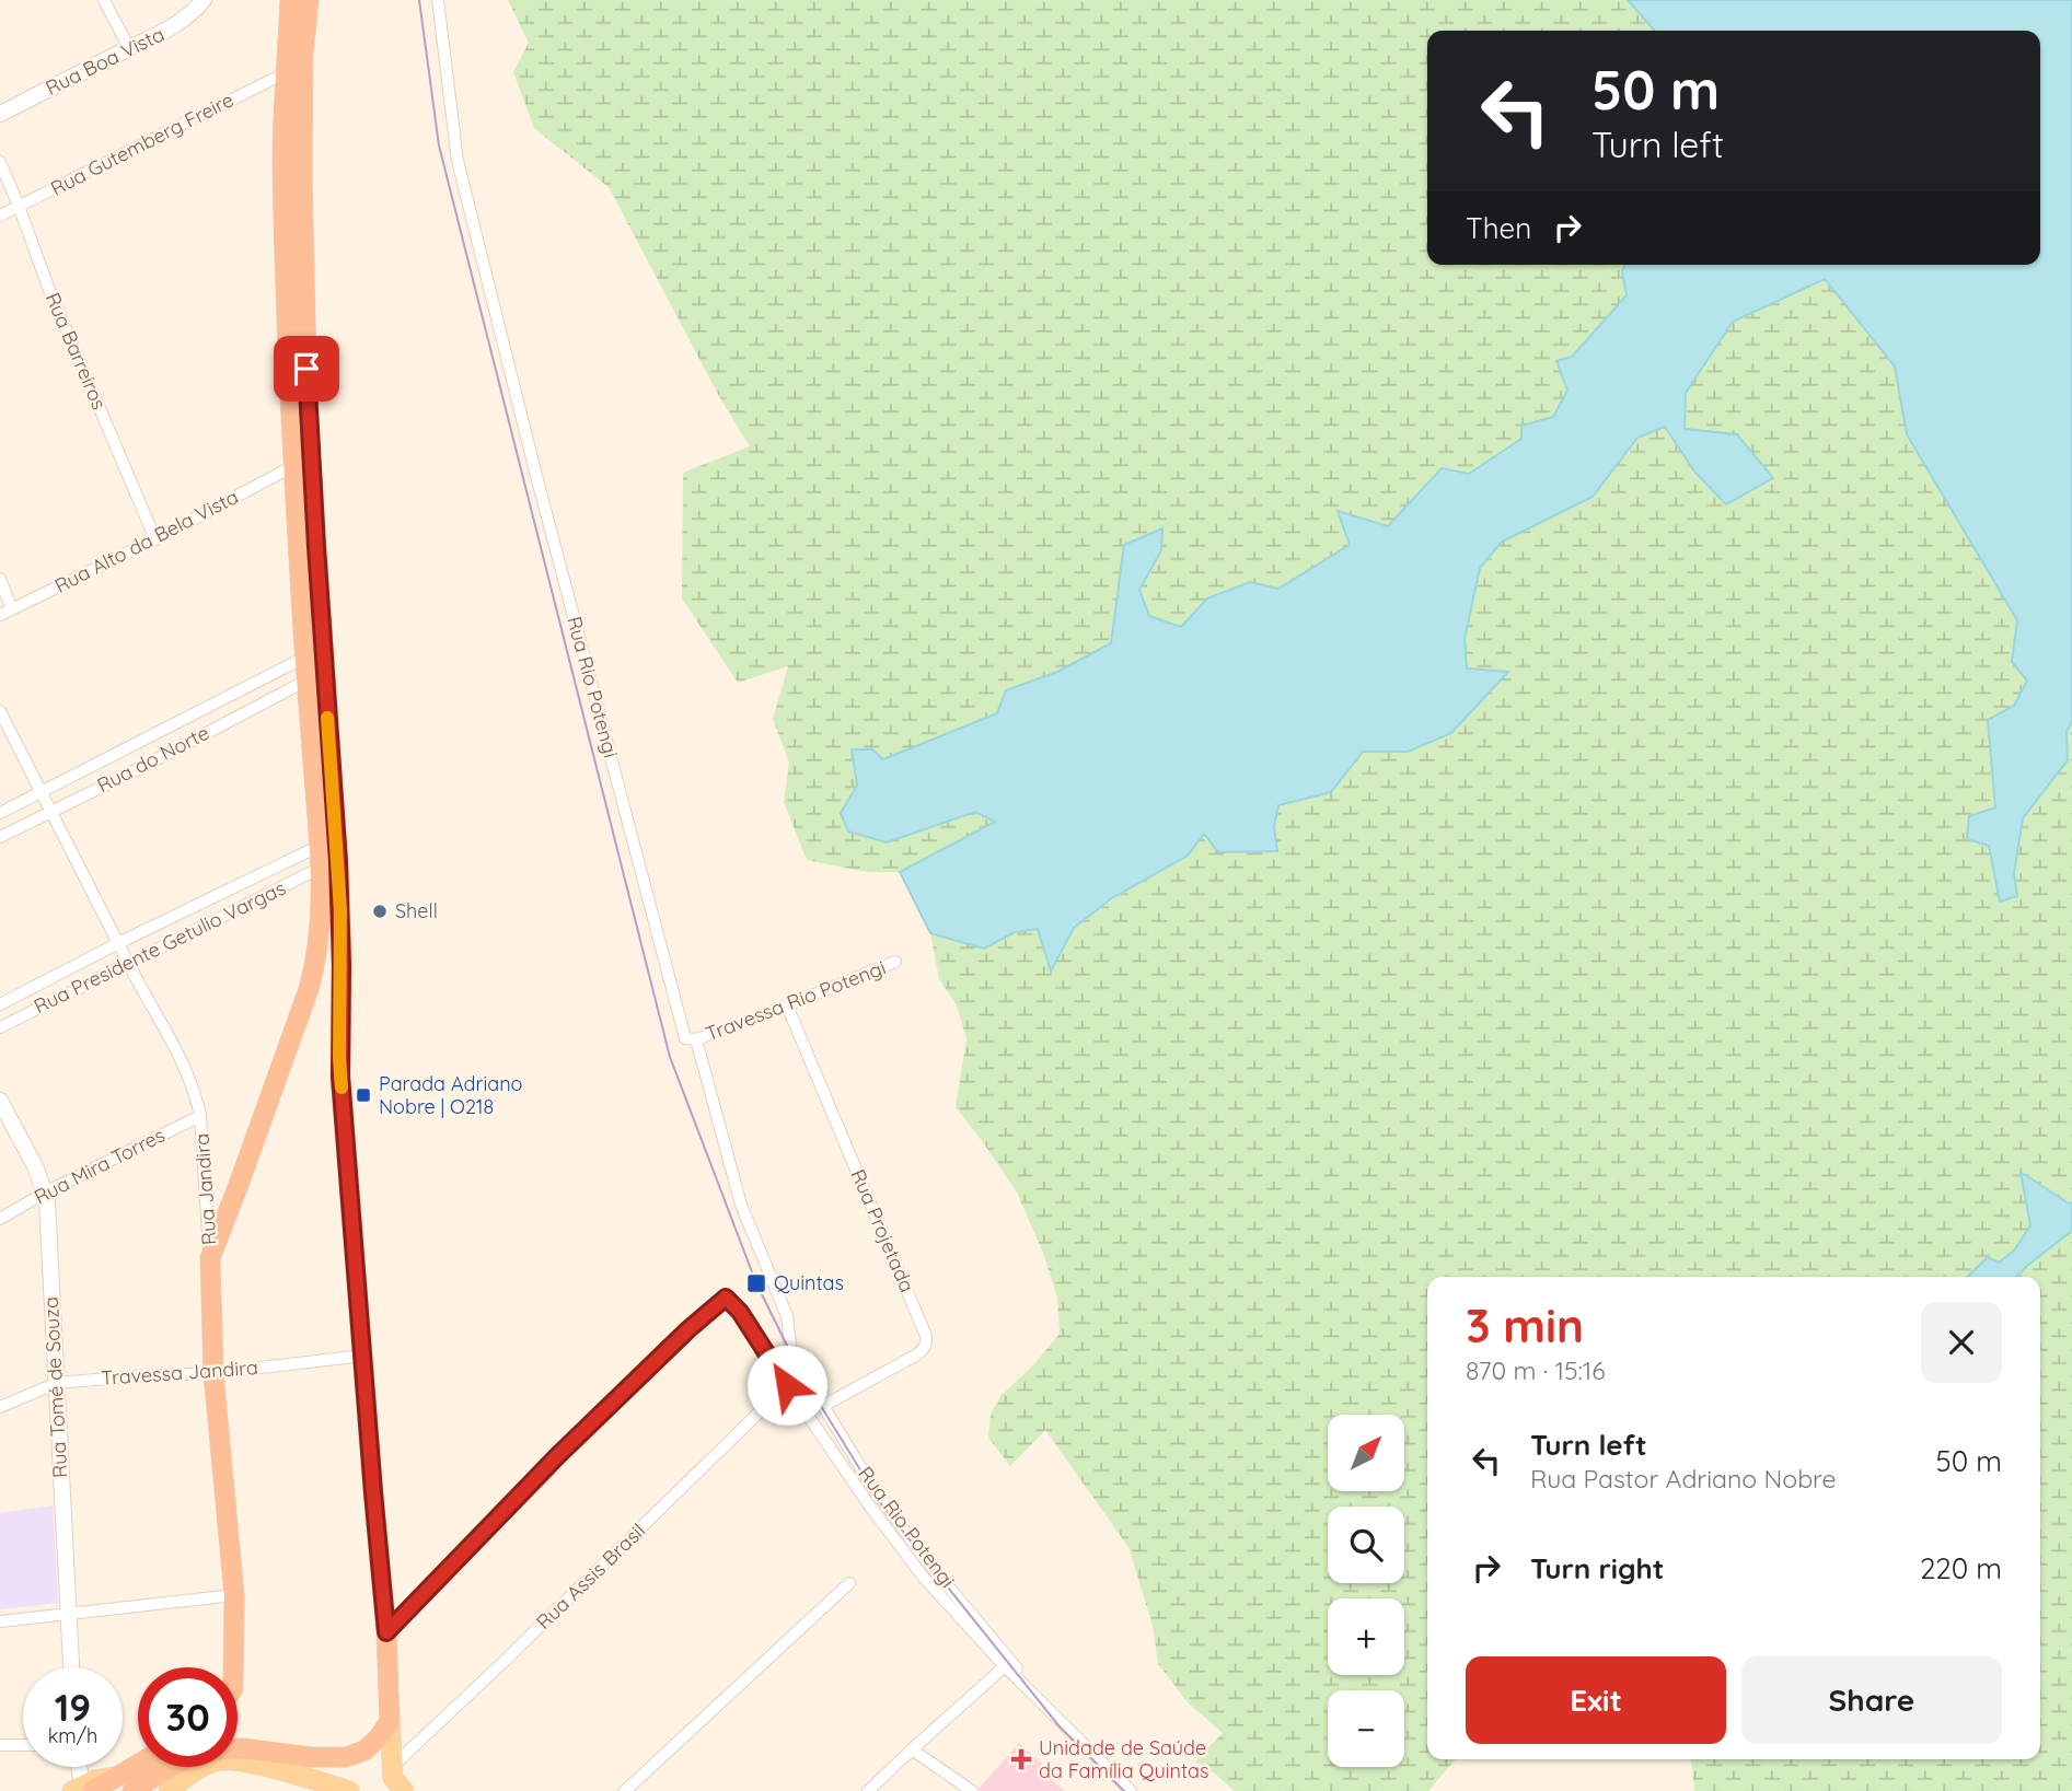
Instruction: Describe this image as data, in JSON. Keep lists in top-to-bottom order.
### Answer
{
  "streets": {
    "highway": ["Rua Jandira"],
    "street": [
      "Rua Boa Vista",
      "Rua Gutemberg Freire",
      "Rua Barreiros",
      "Rua Alto da Bela Vista",
      "Rua Rio Potengi",
      "Rua do Norte",
      "Rua Presidente Getulio Vargas",
      "Travessa Rio Potengi",
      "Rua Mira Torres",
      "Rua Projetada",
      "Travessa Jandira",
      "Rua Tomé de Souza",
      "Rua Assis Brasil"
    ]
  },
  "crossings": [
    ["Rua Gutemberg Freire", "Rua Barreiros"],
    ["Rua Barreiros", "Rua Alto da Bela Vista"],
    ["Rua Rio Potengi", "Travessa Rio Potengi"],
    ["Rua Rio Potengi", "Rua Projetada"],
    ["Rua Rio Potengi", "Rua Assis Brasil"],
    ["Rua do Norte", "Rua Jandira"],
    ["Rua Presidente Getulio Vargas", "Rua Jandira"],
    ["Travessa Rio Potengi", "Rua Projetada"],
    ["Rua Mira Torres", "Rua Jandira"],
    ["Rua Mira Torres", "Rua Tomé de Souza"],
    ["Rua Jandira", "Travessa Jandira"],
    ["Travessa Jandira", "Rua Tomé de Souza"]
  ],
  "places": {
    "other": ["Shell"],
    "transit": ["Parada Adriano Nobre | O218", "Quintas"],
    "health": ["Unidade de Saúde da Família Quintas"]
  },
  "north": "top right",
  "page": {
    "turn": ["50 m", "Turn left"],
    "then": "Then",
    "heading": ["3 min", "870 m · 15:16"],
    "list": [
      {
        "name": "Turn left",
        "note": "Rua Pastor Adriano Nobre",
        "value": "50 m"
      },
      {
        "name": "Turn right",
        "value": "220 m"
      }
    ],
    "map_buttons": ["+", "−"],
    "buttons": ["Exit", "Share"],
    "speed": "19 km/h",
    "limit": "30"
  }
}
